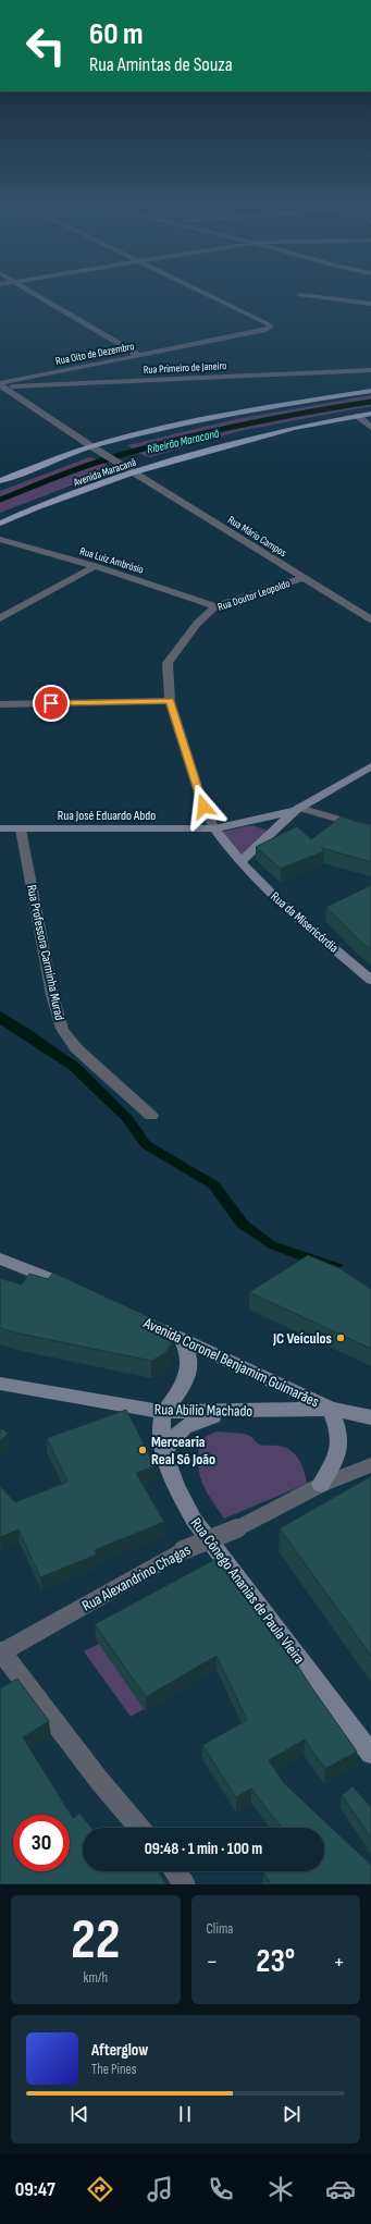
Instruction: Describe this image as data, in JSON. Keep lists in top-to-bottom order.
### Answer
{
  "streets": {
    "main road": ["Avenida Maracanã"],
    "street": [
      "Rua Oito de Dezembro",
      "Rua Primeiro de Janeiro",
      "Rua Mário Campos",
      "Rua Luiz Ambrósio",
      "Rua Doutor Leopoldo",
      "Rua José Eduardo Abdo",
      "Rua da Misericórdia",
      "Rua Professora Carminha Murad",
      "Avenida Coronel Benjamim Guimarães",
      "Rua Abílio Machado",
      "Rua Alexandrino Chagas",
      "Rua Cônego Ananias de Paula Vieira"
    ]
  },
  "crossings": [
    ["Rua Oito de Dezembro", "Rua Primeiro de Janeiro"],
    ["Rua Oito de Dezembro", "Rua Mário Campos"],
    ["Rua Primeiro de Janeiro", "Rua Mário Campos"],
    ["Avenida Maracanã", "Rua Mário Campos"],
    ["Rua Mário Campos", "Rua Doutor Leopoldo"],
    ["Rua Luiz Ambrósio", "Rua Doutor Leopoldo"],
    ["Rua Doutor Leopoldo", "Rua José Eduardo Abdo"],
    ["Rua Doutor Leopoldo", "Rua da Misericórdia"],
    ["Rua José Eduardo Abdo", "Rua da Misericórdia"],
    ["Rua José Eduardo Abdo", "Rua Professora Carminha Murad"],
    ["Avenida Coronel Benjamim Guimarães", "Rua Abílio Machado"],
    ["Rua Abílio Machado", "Rua Cônego Ananias de Paula Vieira"]
  ],
  "water": ["Ribeirão Maracanã"],
  "places": ["JC Veículos", "Mercearia Real Sô João"],
  "page": {
    "turn": ["60 m", "Rua Amintas de Souza"],
    "limit": "30",
    "trip": "09:48 · 1 min · 100 m",
    "tile": [
      ["22", "km/h"],
      "Clima"
    ],
    "heat": ["−", "23°", "+"],
    "song": ["Afterglow", "The Pines"],
    "tabs": "09:47"
  }
}
